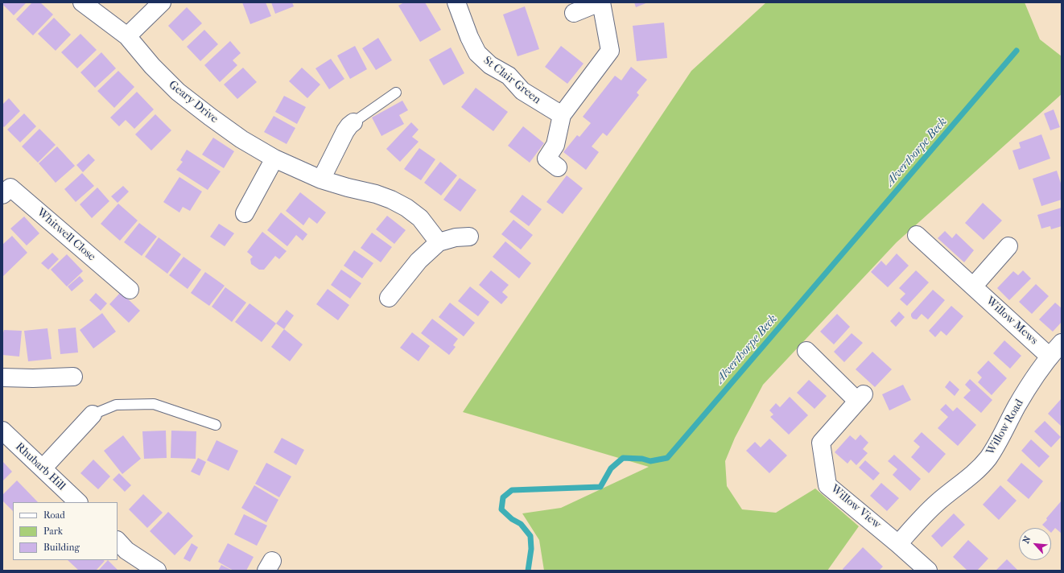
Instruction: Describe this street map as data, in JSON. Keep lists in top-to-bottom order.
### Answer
{
  "streets": {
    "street": [
      "St Clair Green",
      "Geary Drive",
      "Whitwell Close",
      "Willow Mews",
      "Willow Road",
      "Rhubarb Hill",
      "Willow View"
    ]
  },
  "crossings": [
    ["Willow Mews", "Willow Road"],
    ["Willow Road", "Willow View"]
  ],
  "water": ["Alverthorpe Beck"],
  "legend": ["Road", "Park", "Building"],
  "north": "top left"
}
